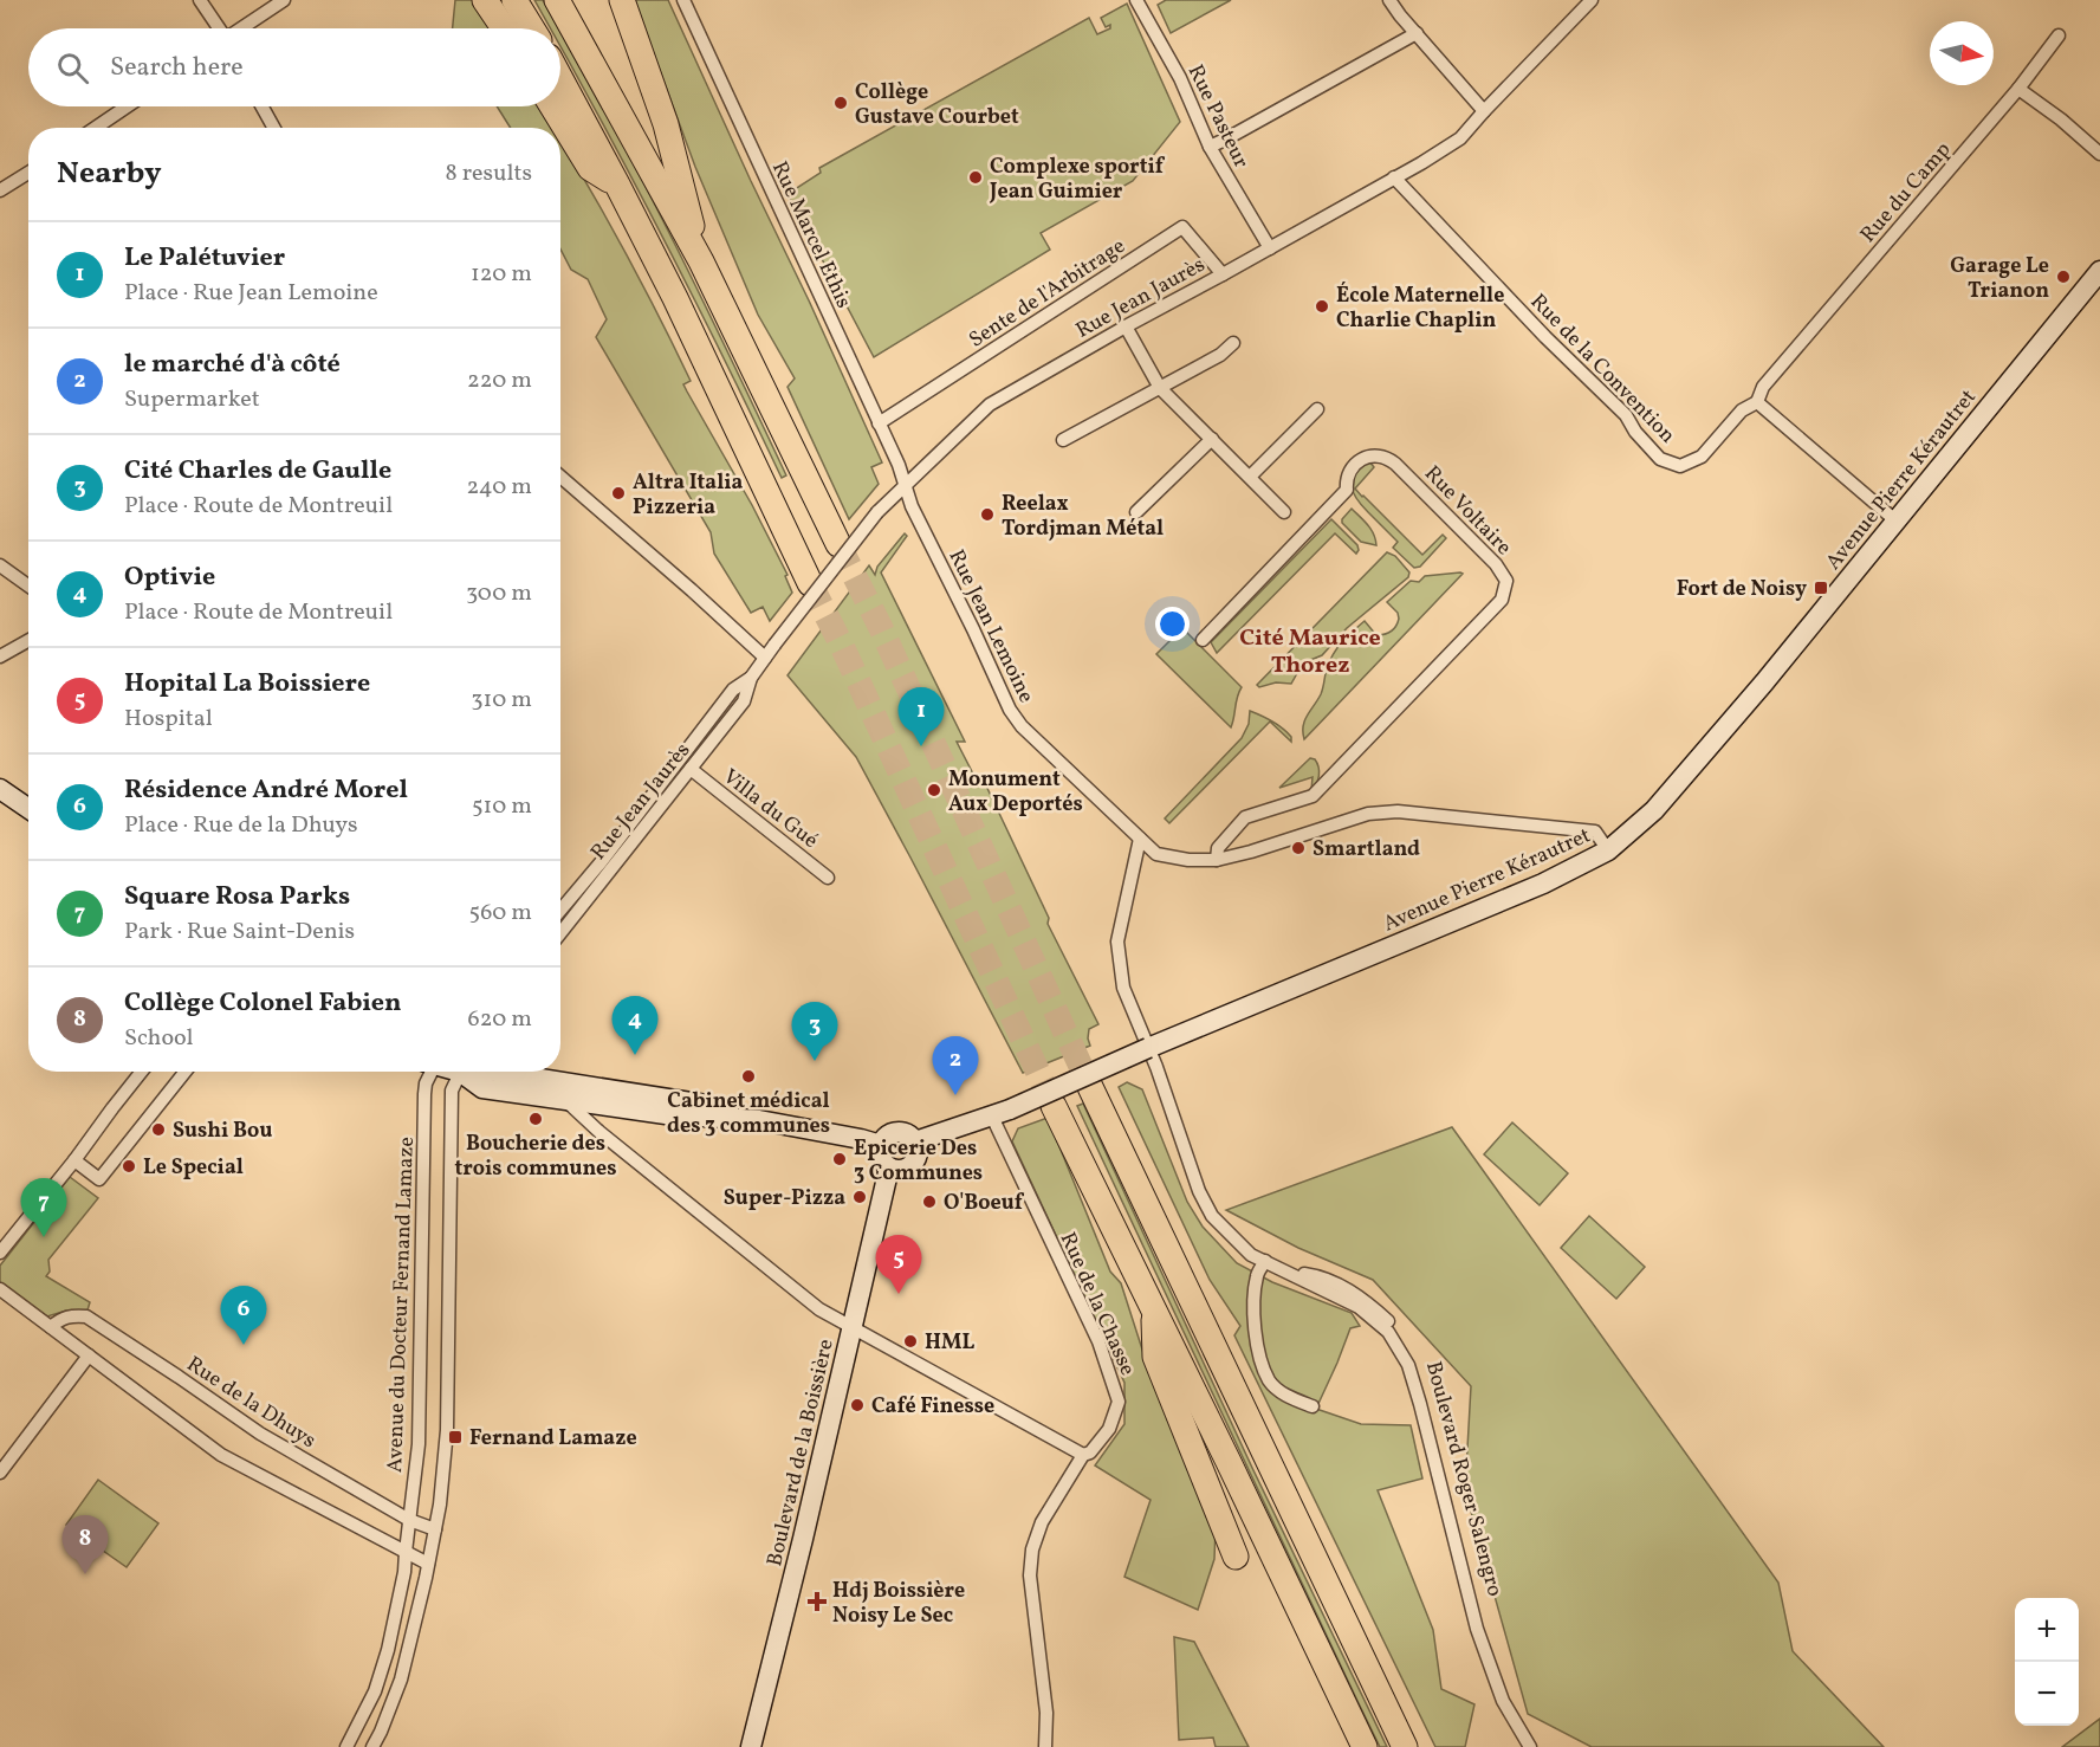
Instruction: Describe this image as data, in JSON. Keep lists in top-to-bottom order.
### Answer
{
  "streets": {
    "main road": ["Avenue Pierre Kérautret", "Boulevard de la Boissière"],
    "street": [
      "Rue Pasteur",
      "Rue du Camp",
      "Rue Marcel Ethis",
      "Sente de l'Arbitrage",
      "Rue Jean Jaurès",
      "Rue de la Convention",
      "Rue Voltaire",
      "Rue Jean Lemoine",
      "Villa du Gué",
      "Rue de la Chasse",
      "Avenue du Docteur Fernand Lamaze",
      "Rue de la Dhuys",
      "Boulevard Roger Salengro"
    ]
  },
  "crossings": [
    ["Rue Pasteur", "Rue Jean Jaurès"],
    ["Rue du Camp", "Rue de la Convention"],
    ["Rue Marcel Ethis", "Sente de l'Arbitrage"],
    ["Rue Marcel Ethis", "Rue Jean Jaurès"],
    ["Rue Marcel Ethis", "Rue Jean Lemoine"],
    ["Sente de l'Arbitrage", "Rue Jean Jaurès"],
    ["Rue Jean Jaurès", "Rue de la Convention"],
    ["Rue Jean Jaurès", "Rue Jean Lemoine"],
    ["Rue Jean Jaurès", "Villa du Gué"],
    ["Avenue Pierre Kérautret", "Rue Jean Lemoine"],
    ["Avenue Pierre Kérautret", "Rue de la Chasse"],
    ["Avenue Pierre Kérautret", "Boulevard de la Boissière"],
    ["Avenue Pierre Kérautret", "Boulevard Roger Salengro"],
    ["Rue Voltaire", "Rue Jean Lemoine"],
    ["Rue Jean Lemoine", "Boulevard Roger Salengro"],
    ["Avenue du Docteur Fernand Lamaze", "Rue de la Dhuys"]
  ],
  "districts": ["Cité Maurice Thorez"],
  "places": {
    "other": [
      "Collège Gustave Courbet",
      "Complexe sportif Jean Guimier",
      "Garage Le Trianon",
      "École Maternelle Charlie Chaplin",
      "Altra Italia Pizzeria",
      "Reelax Tordjman Métal",
      "Monument Aux Deportés",
      "Smartland",
      "Cabinet médical des 3 communes",
      "Boucherie des trois communes",
      "Sushi Bou",
      "Epicerie Des 3 Communes",
      "Le Special",
      "Super-Pizza",
      "O'Boeuf",
      "HML",
      "Café Finesse"
    ],
    "transit": ["Fort de Noisy", "Fernand Lamaze"],
    "health": ["Hdj Boissière Noisy Le Sec"]
  },
  "north": "right",
  "page": {
    "search": "Search here",
    "heading": ["Nearby", "8 results"],
    "list": [
      {
        "mark": "1",
        "name": "Le Palétuvier",
        "note": "Place · Rue Jean Lemoine",
        "value": "120 m"
      },
      {
        "mark": "2",
        "name": "le marché d'à côté",
        "note": "Supermarket",
        "value": "220 m"
      },
      {
        "mark": "3",
        "name": "Cité Charles de Gaulle",
        "note": "Place · Route de Montreuil",
        "value": "240 m"
      },
      {
        "mark": "4",
        "name": "Optivie",
        "note": "Place · Route de Montreuil",
        "value": "300 m"
      },
      {
        "mark": "5",
        "name": "Hopital La Boissiere",
        "note": "Hospital",
        "value": "310 m"
      },
      {
        "mark": "6",
        "name": "Résidence André Morel",
        "note": "Place · Rue de la Dhuys",
        "value": "510 m"
      },
      {
        "mark": "7",
        "name": "Square Rosa Parks",
        "note": "Park · Rue Saint-Denis",
        "value": "560 m"
      },
      {
        "mark": "8",
        "name": "Collège Colonel Fabien",
        "note": "School",
        "value": "620 m"
      }
    ],
    "pins": [
      "1",
      "4",
      "3",
      "2",
      "7",
      "5",
      "6",
      "8"
    ],
    "map_buttons": ["+", "−"]
  }
}
